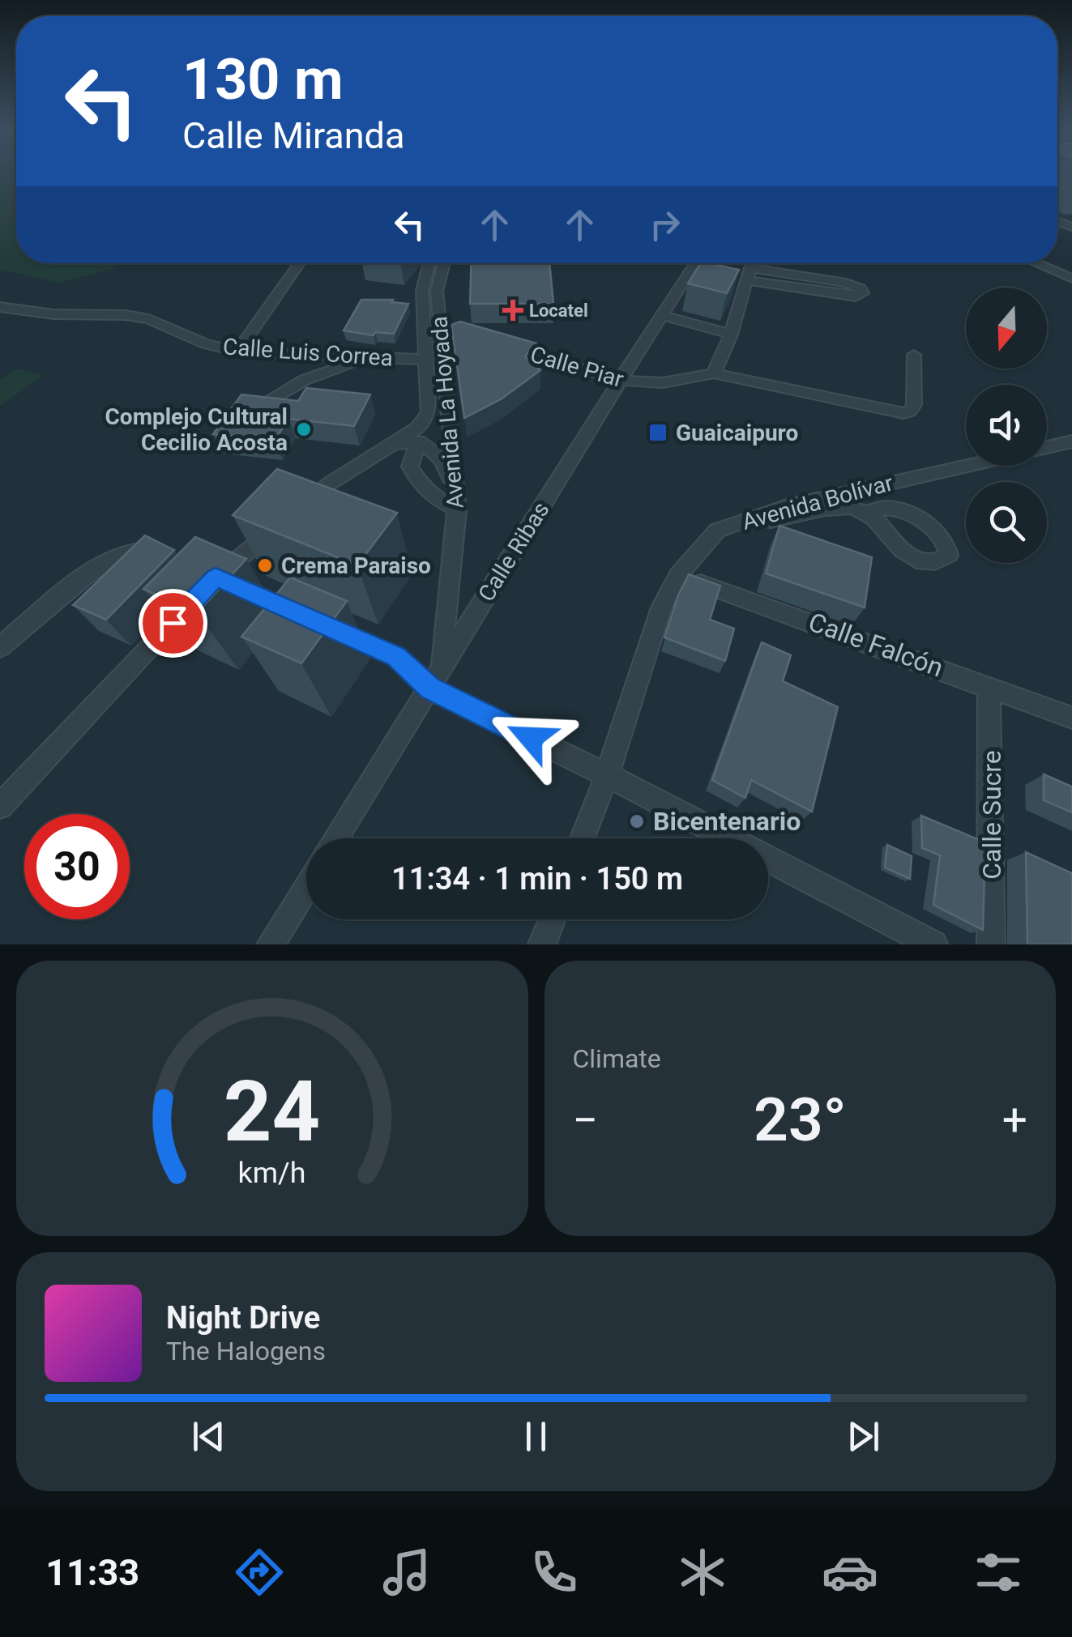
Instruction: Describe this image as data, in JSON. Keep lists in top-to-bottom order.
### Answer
{
  "streets": {
    "street": [
      "Calle Luis Correa",
      "Calle Piar",
      "Avenida La Hoyada",
      "Avenida Bolívar",
      "Calle Ribas",
      "Calle Falcón",
      "Calle Sucre"
    ]
  },
  "crossings": [
    ["Calle Luis Correa", "Avenida La Hoyada"],
    ["Calle Piar", "Calle Ribas"],
    ["Avenida La Hoyada", "Calle Ribas"],
    ["Avenida Bolívar", "Calle Falcón"],
    ["Calle Falcón", "Calle Sucre"]
  ],
  "places": {
    "health": ["Locatel"],
    "other": ["Complejo Cultural Cecilio Acosta", "Crema Paraiso", "Bicentenario"],
    "transit": ["Guaicaipuro"]
  },
  "north": "bottom",
  "page": {
    "turn": ["130 m", "Calle Miranda"],
    "limit": "30",
    "trip": "11:34 · 1 min · 150 m",
    "tile": "Climate",
    "heat": ["−", "23°", "+"],
    "song": ["Night Drive", "The Halogens"],
    "tabs": "11:33",
    "gauge": ["24", "km/h"]
  }
}
